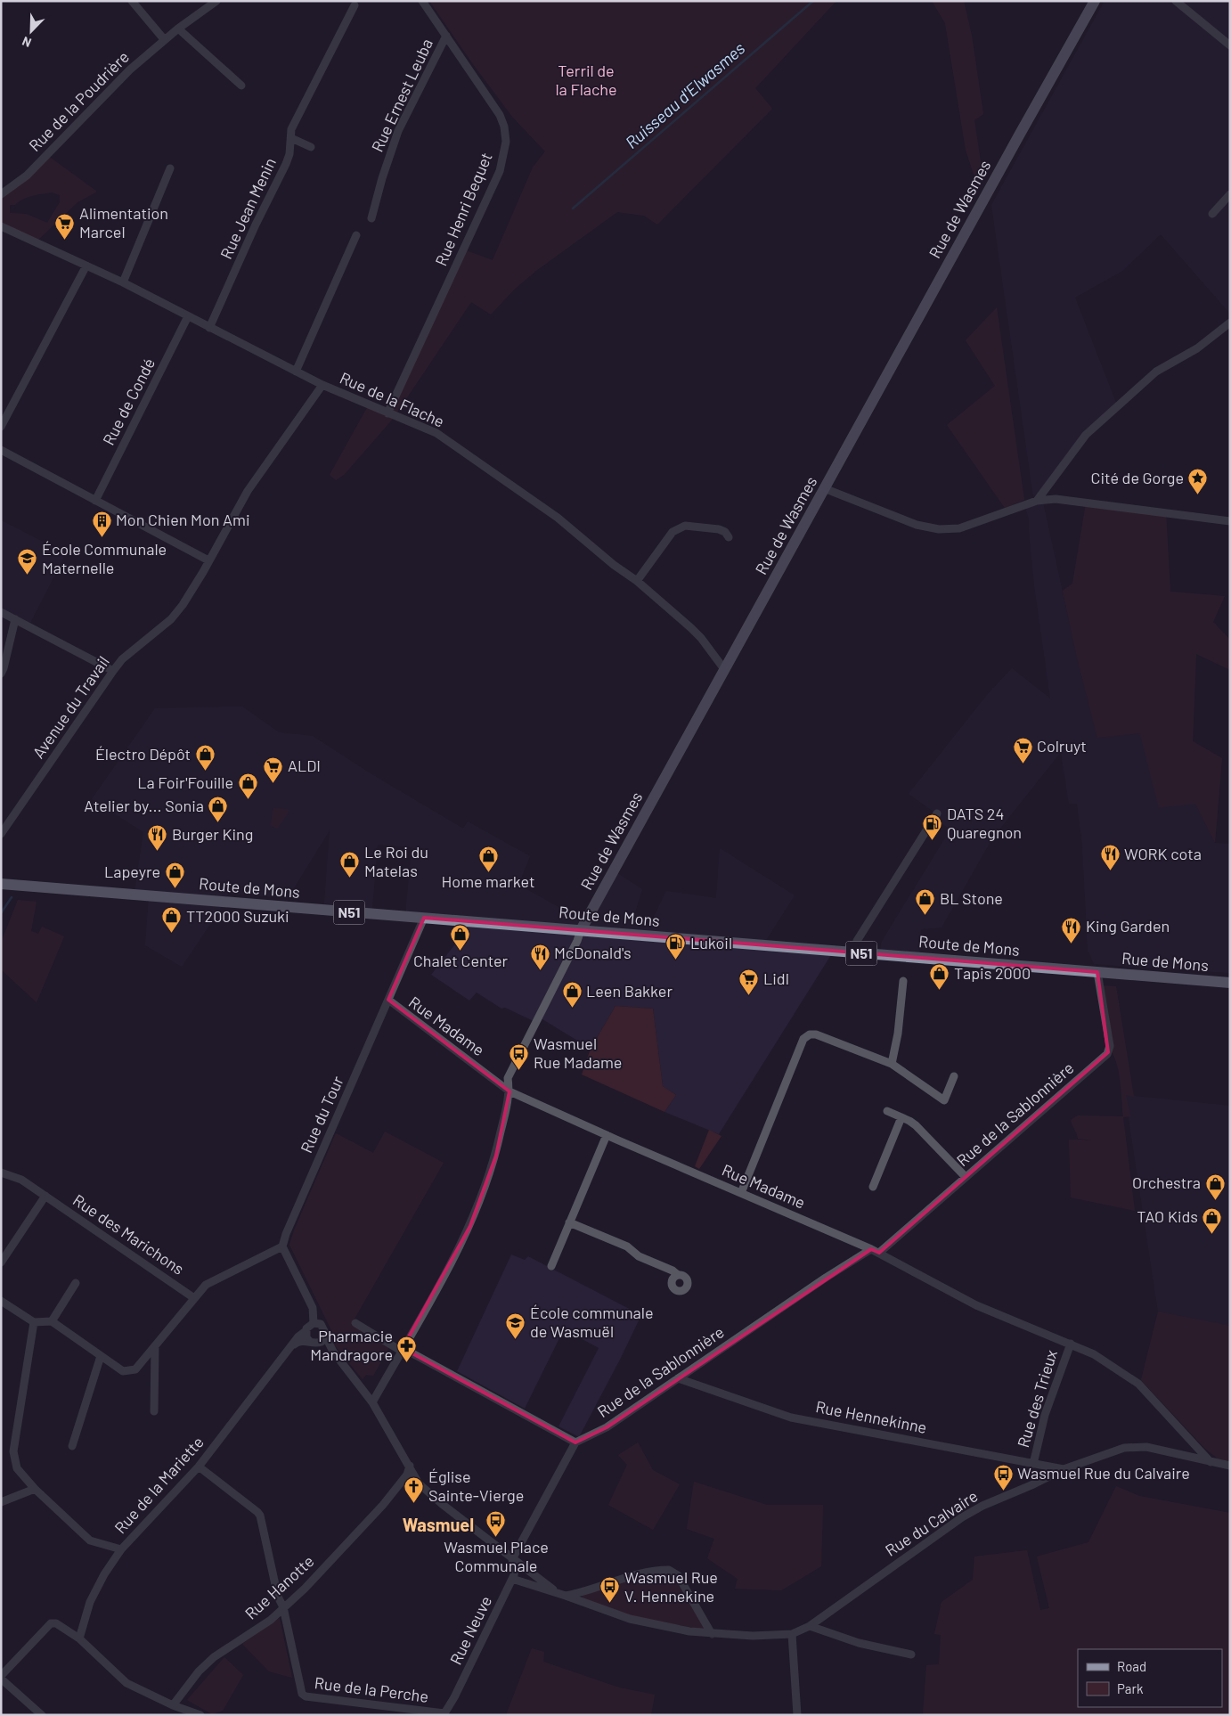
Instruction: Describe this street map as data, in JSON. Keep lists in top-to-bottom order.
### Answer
{
  "streets": {
    "main road": ["Route de Mons", "N51", "Rue de Mons"],
    "street": [
      "Rue Ernest Leuba",
      "Rue de la Poudrière",
      "Rue Jean Menin",
      "Rue Henri Bequet",
      "Rue de Wasmes",
      "Rue de la Flache",
      "Rue de Condé",
      "Avenue du Travail",
      "Rue Madame",
      "Rue du Tour",
      "Rue de la Sablonnière",
      "Rue des Marichons",
      "Rue des Trieux",
      "Rue Hennekinne",
      "Rue de la Mariette",
      "Rue du Calvaire",
      "Rue Hanotte",
      "Rue Neuve",
      "Rue de la Perche"
    ]
  },
  "crossings": [
    ["Rue Ernest Leuba", "Rue Henri Bequet"],
    ["Rue Jean Menin", "Rue de la Flache"],
    ["Rue Henri Bequet", "Rue de la Flache"],
    ["Rue de Wasmes", "Rue de la Flache"],
    ["Rue de Wasmes", "Route de Mons"],
    ["Rue de la Flache", "Rue de Condé"],
    ["Rue de la Flache", "Avenue du Travail"],
    ["Route de Mons", "Rue de Mons"],
    ["Route de Mons", "Rue du Tour"],
    ["Route de Mons", "Rue de la Sablonnière"],
    ["Rue de Mons", "Rue de la Sablonnière"],
    ["Rue Madame", "Rue du Tour"],
    ["Rue Madame", "Rue de la Sablonnière"],
    ["Rue Madame", "Rue des Trieux"],
    ["Rue Madame", "Rue du Calvaire"],
    ["Rue de la Sablonnière", "Rue Hennekinne"],
    ["Rue des Trieux", "Rue Hennekinne"],
    ["Rue Hennekinne", "Rue du Calvaire"],
    ["Rue Hanotte", "Rue de la Perche"],
    ["Rue Neuve", "Rue de la Perche"]
  ],
  "districts": ["Wasmuel"],
  "water": ["Ruisseau d'Elwasmes"],
  "parks": ["Terril de la Flache"],
  "places": {
    "supermarket": [
      "Alimentation Marcel",
      "Colruyt",
      "ALDI",
      "Lidl"
    ],
    "place": ["Cité de Gorge"],
    "building": ["Mon Chien Mon Ami"],
    "school or university": ["École Communale Maternelle", "École communale de Wasmuël"],
    "shop": [
      "Électro Dépôt",
      "La Foir'Fouille",
      "Atelier by... Sonia",
      "Home market",
      "Le Roi du Matelas",
      "Lapeyre",
      "BL Stone",
      "TT2000 Suzuki",
      "Chalet Center",
      "Tapis 2000",
      "Leen Bakker",
      "Orchestra",
      "TAO Kids"
    ],
    "fuel station": ["DATS 24 Quaregnon", "Lukoil"],
    "restaurant": [
      "Burger King",
      "WORK cota",
      "King Garden",
      "McDonald's"
    ],
    "bus stop": [
      "Wasmuel Rue Madame",
      "Wasmuel Rue du Calvaire",
      "Wasmuel Place Communale",
      "Wasmuel Rue V. Hennekine"
    ],
    "pharmacy": ["Pharmacie Mandragore"],
    "church": ["Église Sainte-Vierge"]
  },
  "legend": ["Road", "Park"],
  "north": "bottom left"
}
